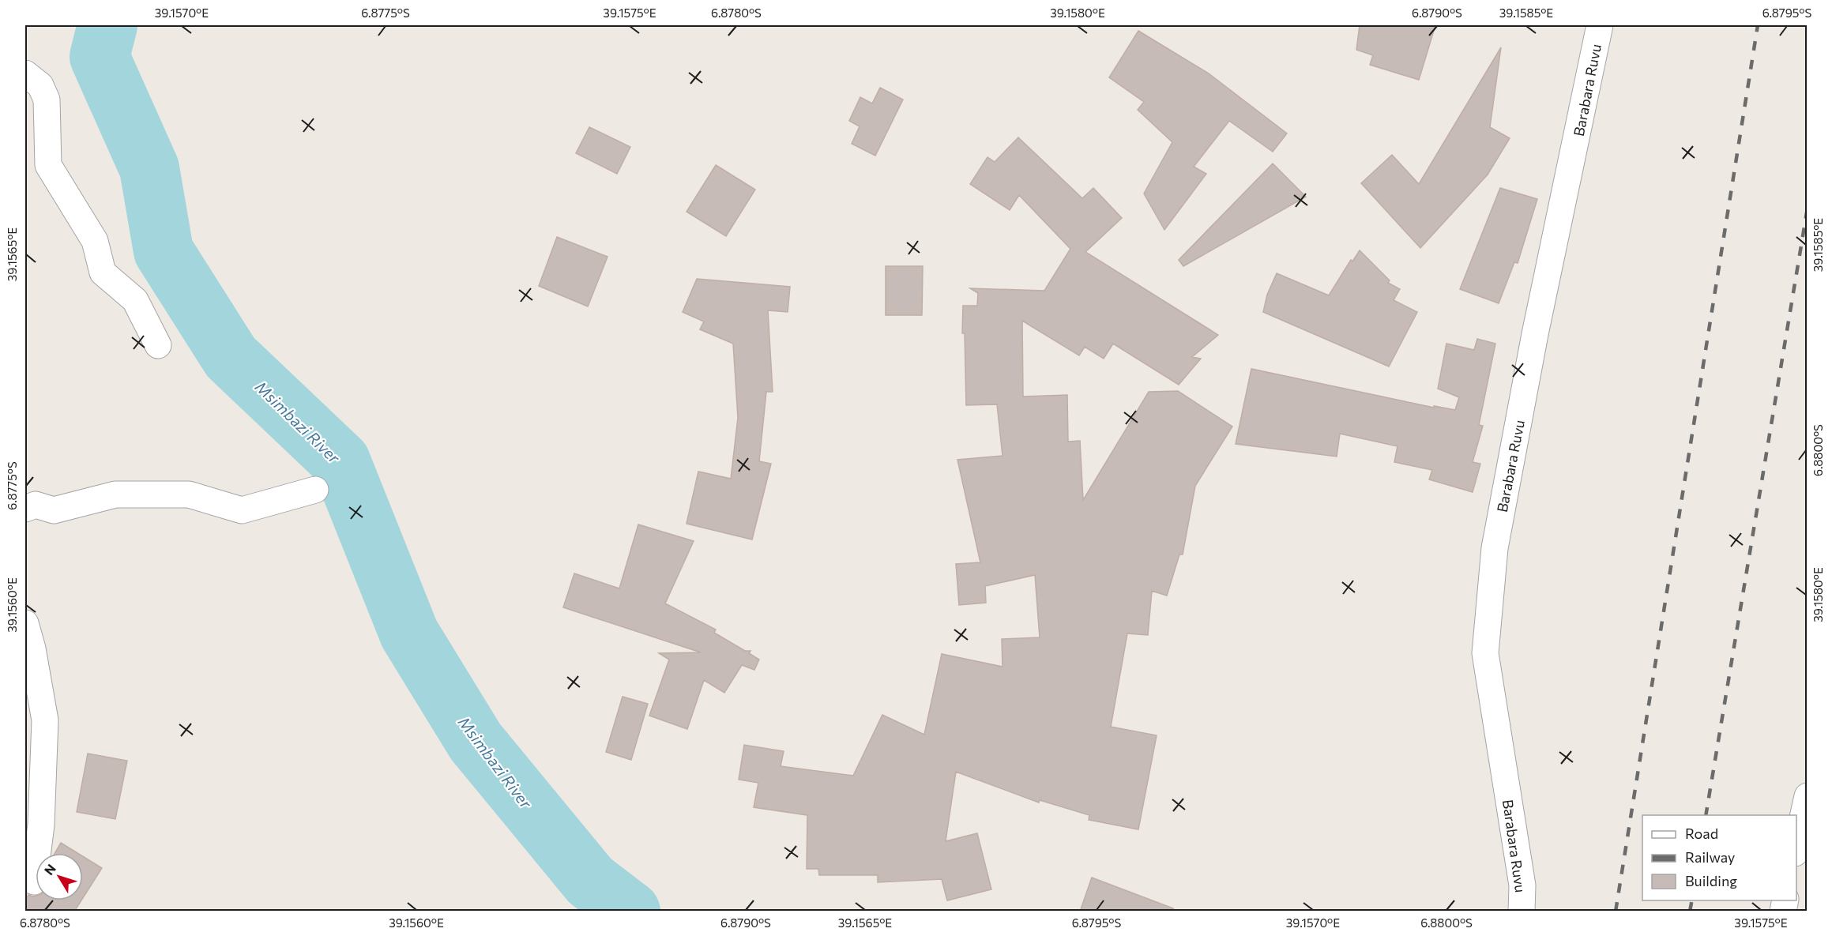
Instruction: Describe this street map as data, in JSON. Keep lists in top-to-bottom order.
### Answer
{
  "streets": {
    "street": ["Barabara Ruvu"]
  },
  "water": ["Msimbazi River"],
  "legend": ["Road", "Railway", "Building"],
  "north": "top left",
  "coordinates": [
    "39.1570°E",
    "6.8775°S",
    "39.1575°E",
    "6.8780°S",
    "39.1580°E",
    "6.8790°S",
    "39.1585°E",
    "6.8795°S",
    "39.1565°E",
    "6.8800°S",
    "39.1560°E"
  ]
}
